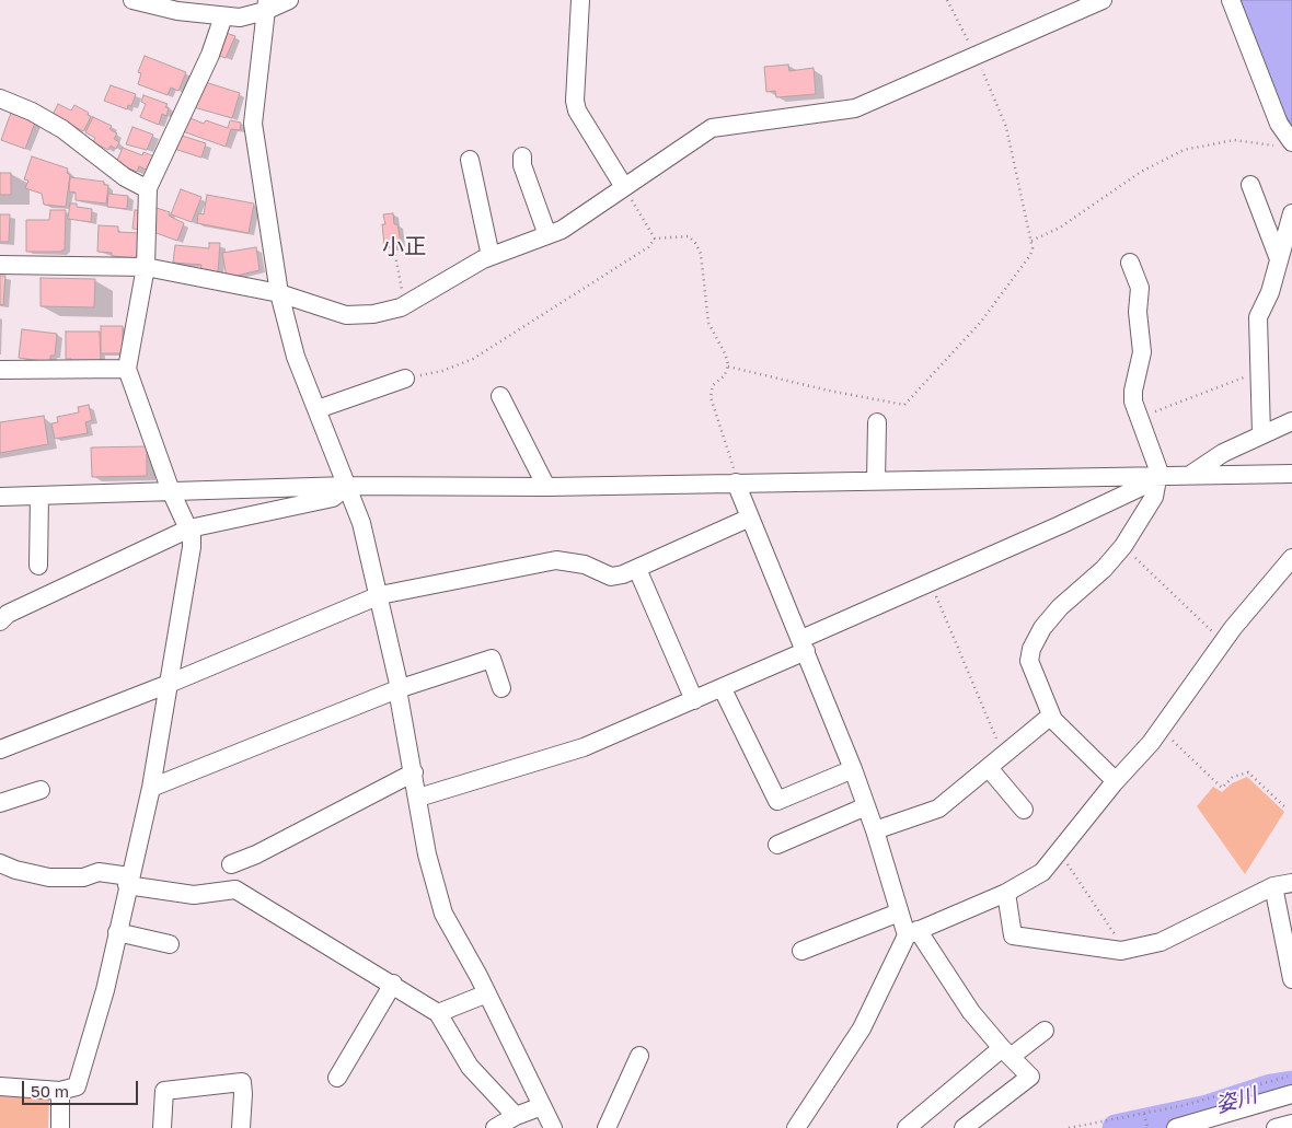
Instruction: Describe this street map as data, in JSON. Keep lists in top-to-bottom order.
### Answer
{
  "districts": ["小正"],
  "water": ["姿川"],
  "scale_bar": "50 m"
}
